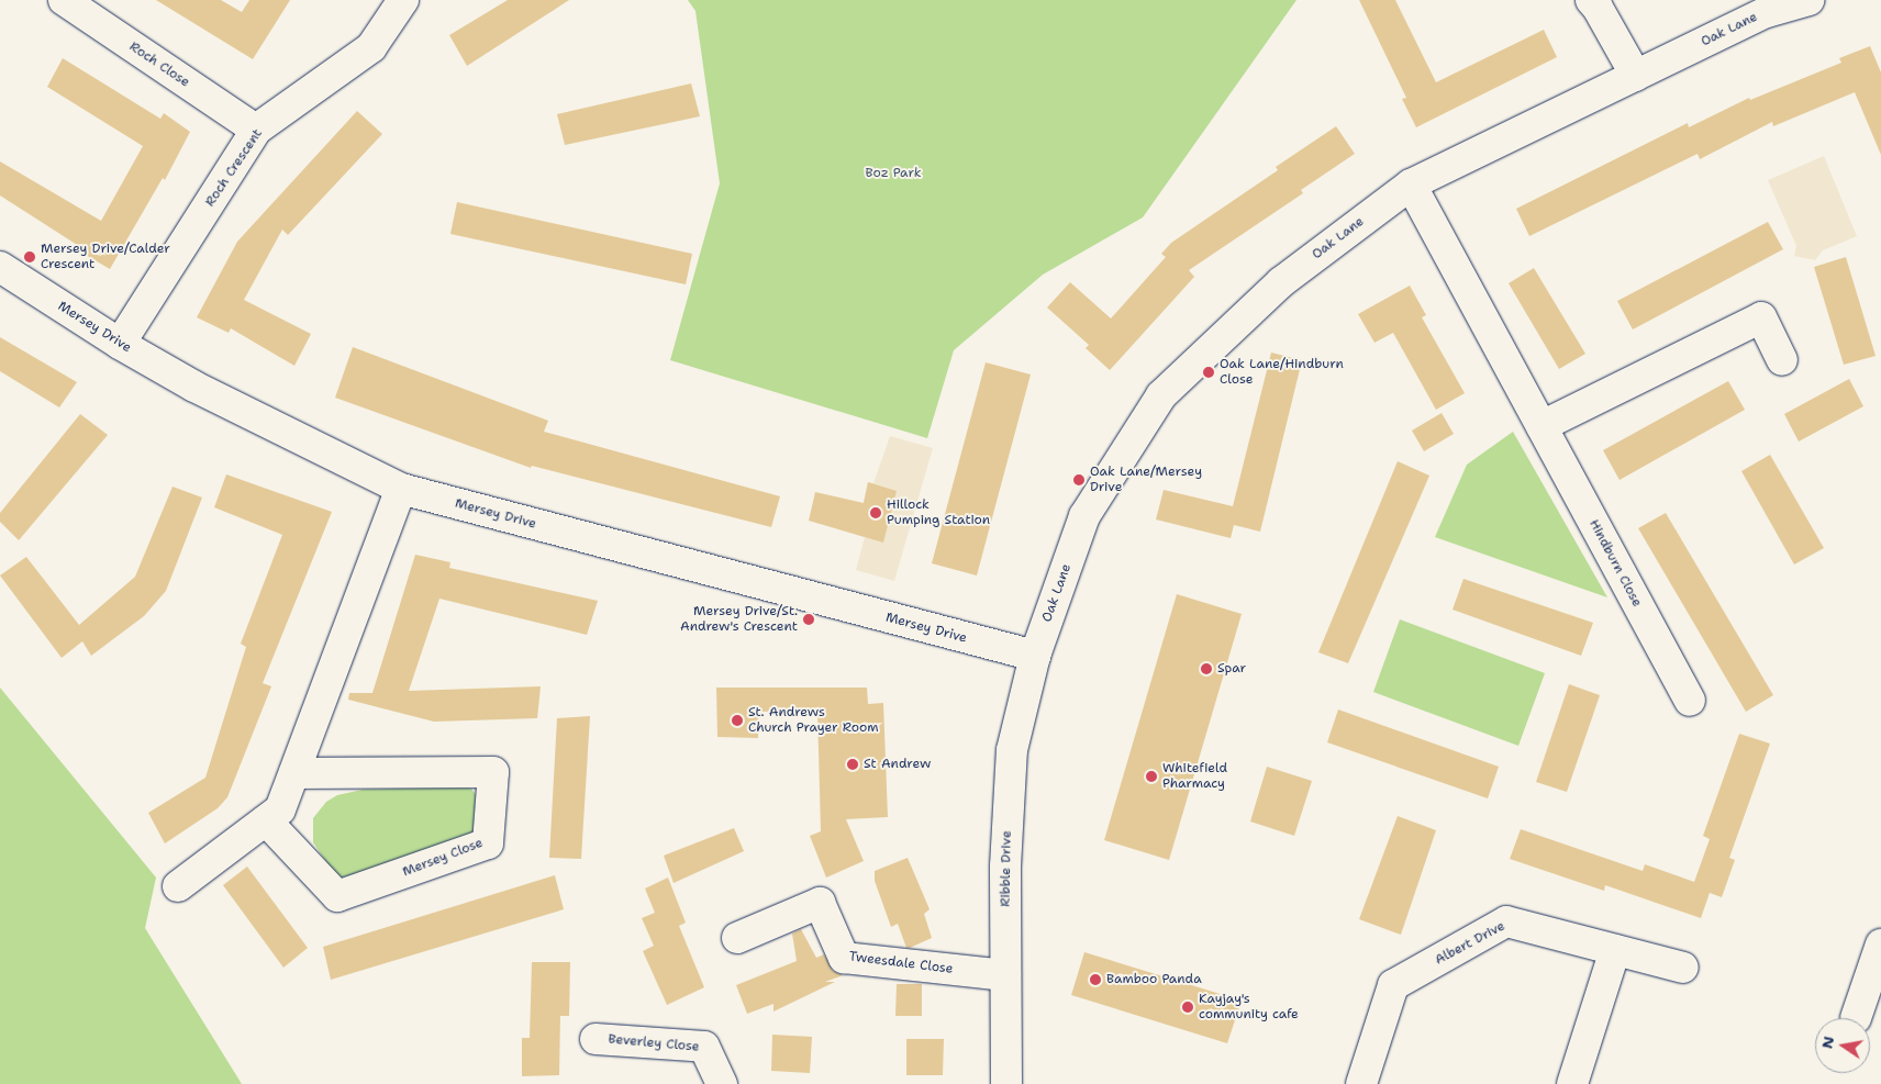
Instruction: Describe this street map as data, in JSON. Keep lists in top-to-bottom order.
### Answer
{
  "streets": {
    "street": [
      "Oak Lane",
      "Roch Close",
      "Roch Crescent",
      "Mersey Drive",
      "Hindburn Close",
      "Mersey Close",
      "Ribble Drive",
      "Albert Drive",
      "Tweesdale Close",
      "Beverley Close"
    ]
  },
  "crossings": [
    ["Oak Lane", "Mersey Drive"],
    ["Oak Lane", "Hindburn Close"],
    ["Oak Lane", "Ribble Drive"],
    ["Roch Close", "Roch Crescent"],
    ["Roch Crescent", "Mersey Drive"],
    ["Mersey Drive", "Ribble Drive"],
    ["Ribble Drive", "Tweesdale Close"]
  ],
  "parks": ["Boz Park"],
  "places": [
    "Mersey Drive/Calder Crescent",
    "Oak Lane/Hindburn Close",
    "Oak Lane/Mersey Drive",
    "Hillock Pumping Station",
    "Mersey Drive/St. Andrew's Crescent",
    "Spar",
    "St. Andrews Church Prayer Room",
    "St Andrew",
    "Whitefield Pharmacy",
    "Bamboo Panda",
    "Kayjay's community cafe"
  ],
  "north": "left"
}
